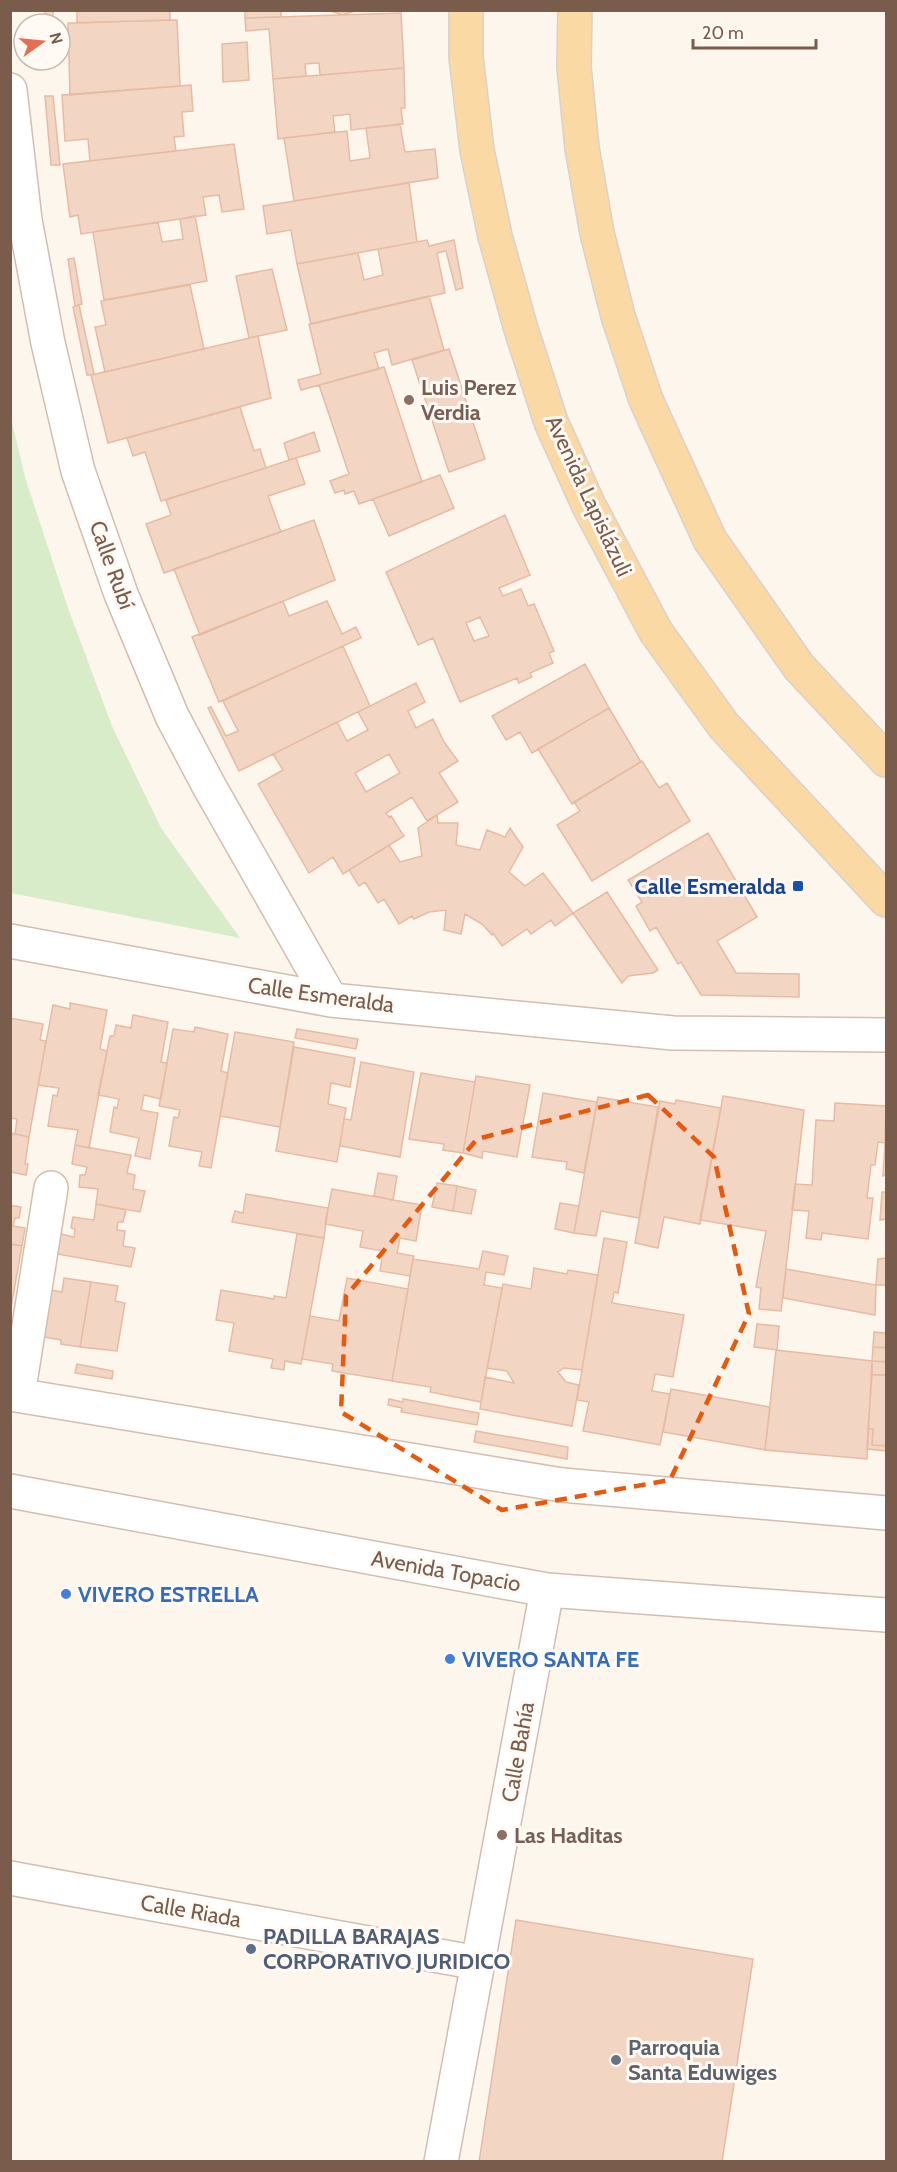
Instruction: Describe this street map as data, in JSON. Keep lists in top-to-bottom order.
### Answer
{
  "streets": {
    "main road": ["Avenida Lapislázuli"],
    "street": [
      "Calle Rubí",
      "Calle Esmeralda",
      "Avenida Topacio",
      "Calle Bahía",
      "Calle Riada"
    ]
  },
  "crossings": [
    ["Calle Rubí", "Calle Esmeralda"],
    ["Avenida Topacio", "Calle Bahía"],
    ["Calle Bahía", "Calle Riada"]
  ],
  "places": {
    "other": [
      "Luis Perez Verdia",
      "VIVERO ESTRELLA",
      "VIVERO SANTA FE",
      "Las Haditas",
      "PADILLA BARAJAS CORPORATIVO JURIDICO",
      "Parroquia Santa Eduwiges"
    ],
    "transit": ["Calle Esmeralda"]
  },
  "scale_bar": "20 m",
  "north": "right"
}
